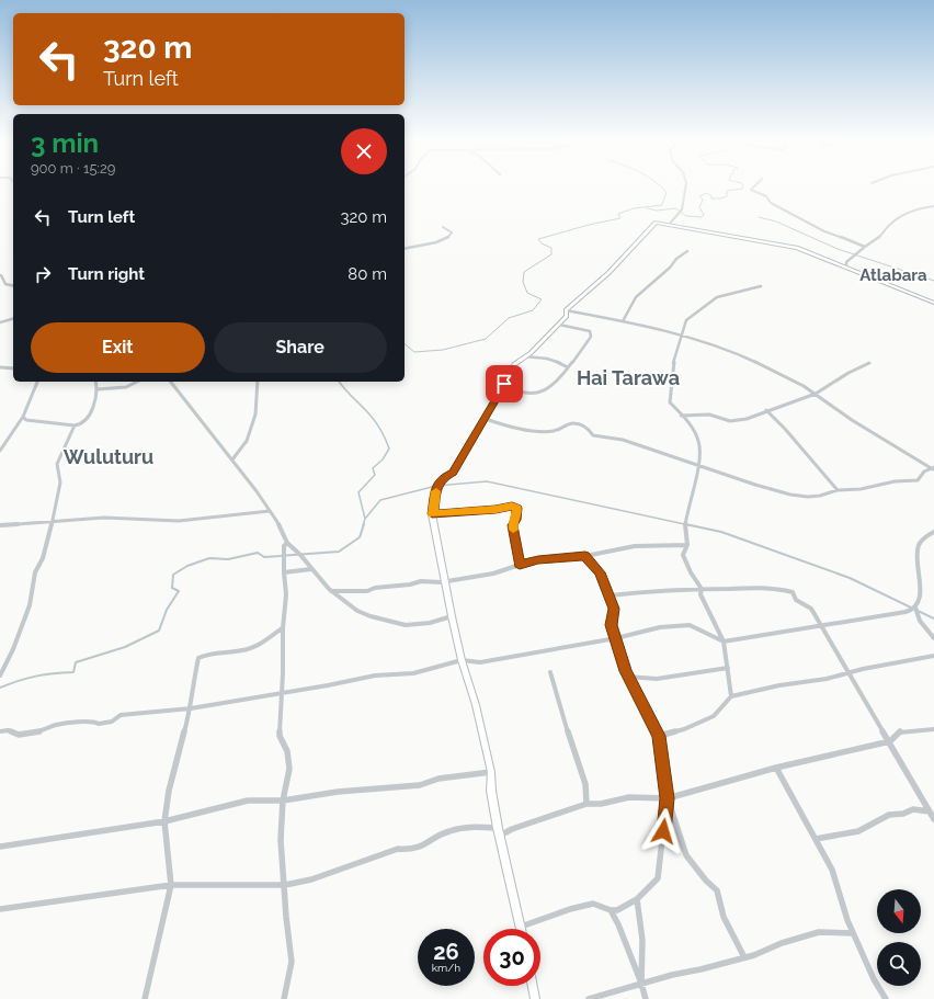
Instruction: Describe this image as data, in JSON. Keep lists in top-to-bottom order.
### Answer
{
  "districts": ["Atlabara", "Hai Tarawa", "Wuluturu"],
  "north": "bottom",
  "page": {
    "turn": ["320 m", "Turn left"],
    "heading": ["3 min", "900 m · 15:29"],
    "list": [
      {
        "name": "Turn left",
        "value": "320 m"
      },
      {
        "name": "Turn right",
        "value": "80 m"
      }
    ],
    "buttons": ["Exit", "Share"],
    "speed": "26 km/h",
    "limit": "30"
  }
}
